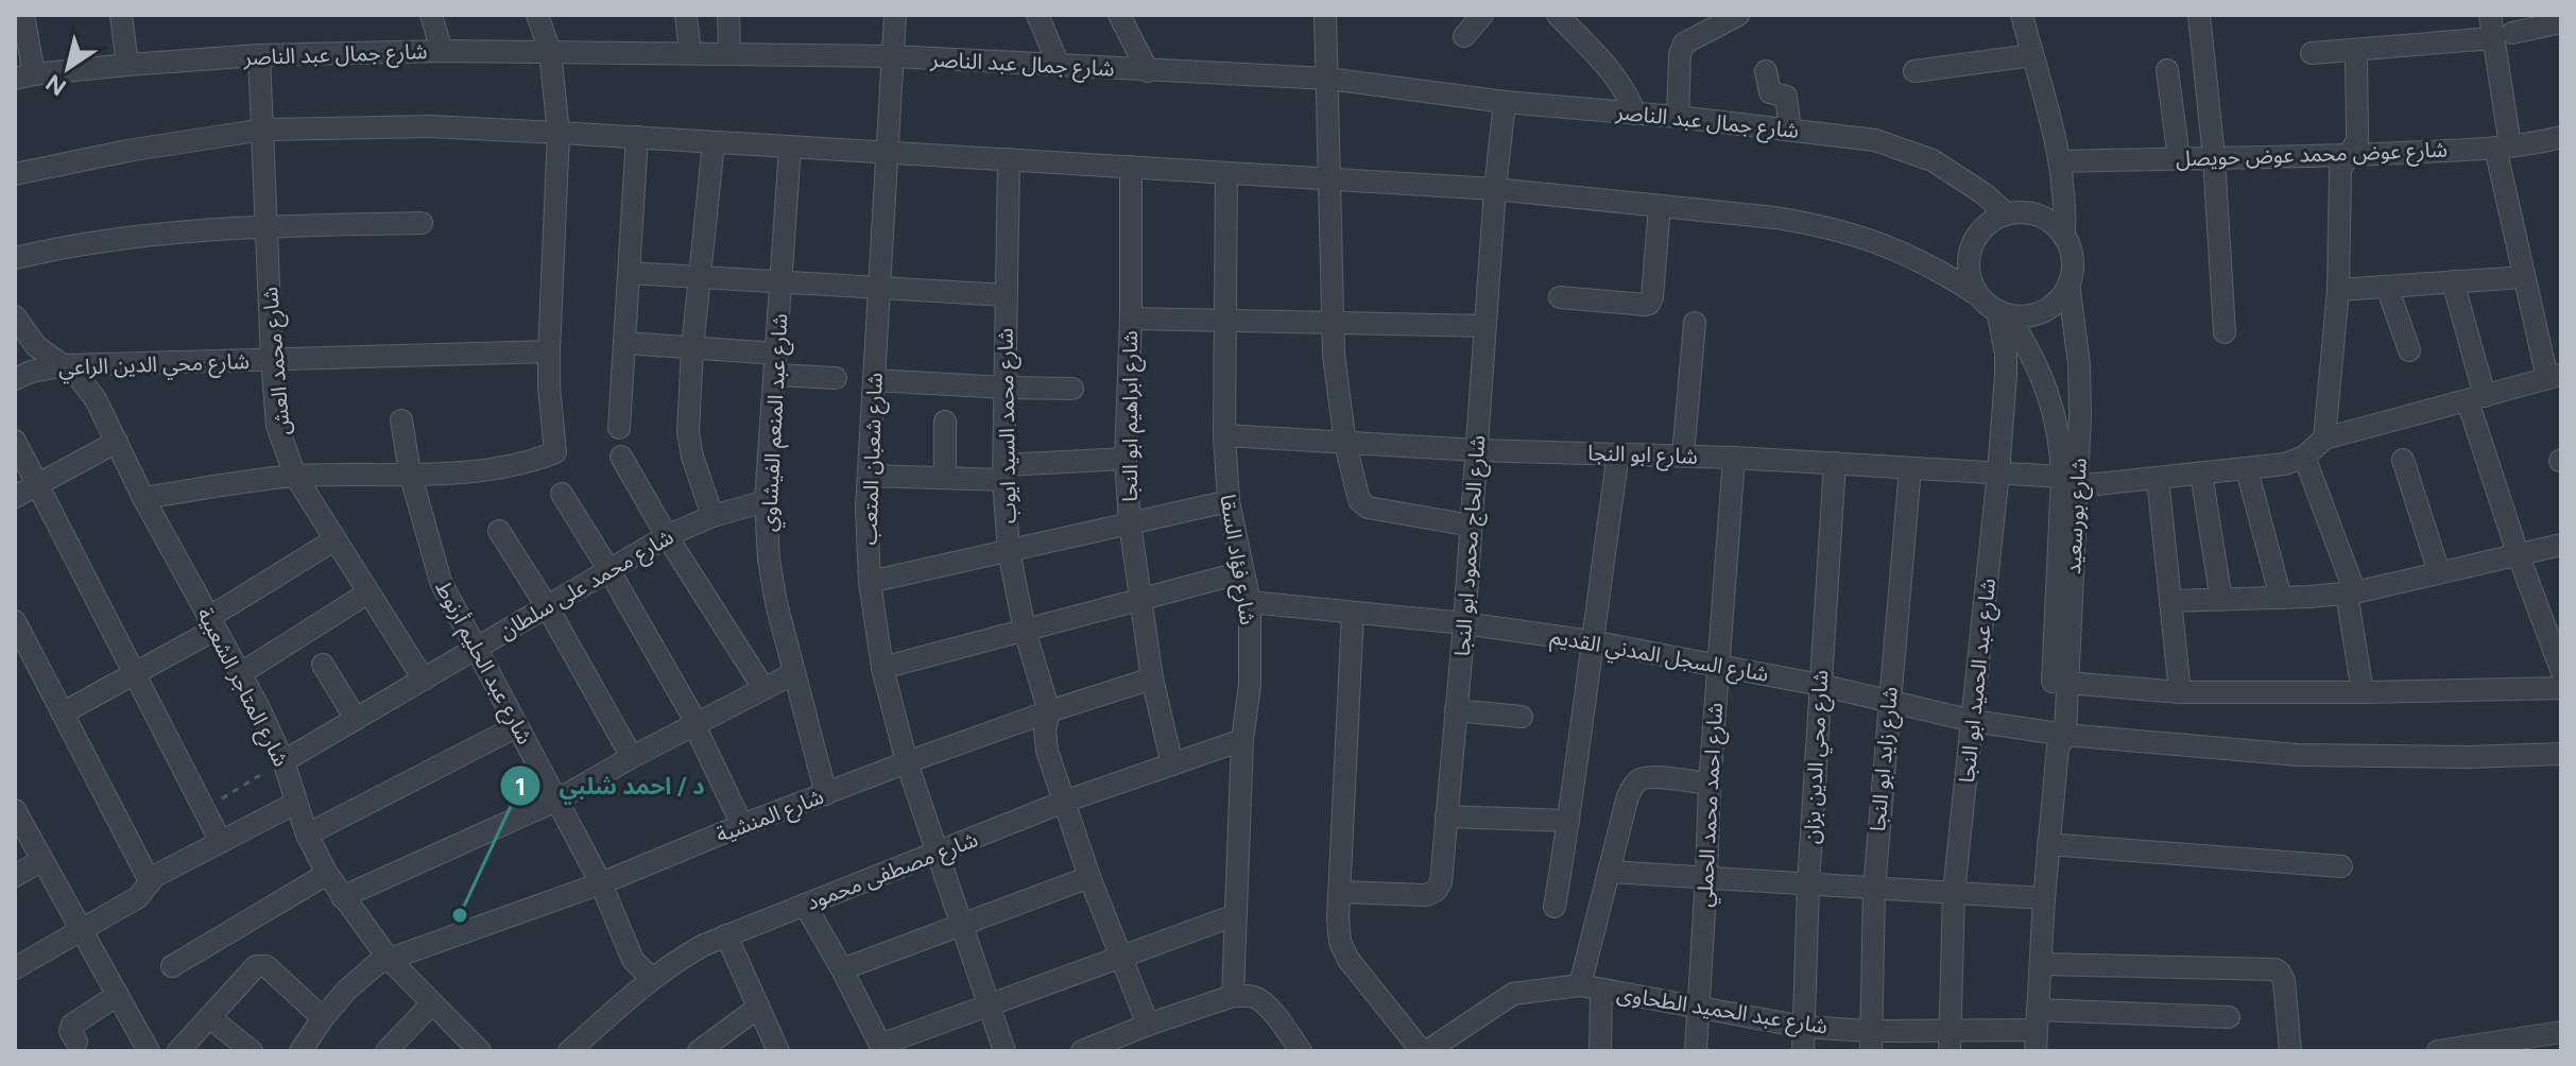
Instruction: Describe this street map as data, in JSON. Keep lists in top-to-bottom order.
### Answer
{
  "streets": {
    "street": [
      "شارع جمال عبد الناصر",
      "شارع عوض محمد عوض حويصل",
      "شارع محمد العش",
      "شارع محي الدين الراعي",
      "شارع ابراهيم ابو النجا",
      "شارع عبد المنعم الفيشاوي",
      "شارع محمد السيد ايوب",
      "شارع ابو النجا",
      "شارع شعبان المتعب",
      "شارع بورسعيد",
      "شارع الحاج محمود ابو النجا",
      "شارع فؤاد السقا",
      "شارع محمد على سلطان",
      "شارع السجل المدني القديم",
      "شارع عبد الحليم أرنوط",
      "شارع عبد الحميد ابو النجا",
      "شارع المتاجر الشعبية",
      "شارع محي الدين بزان",
      "شارع زايد ابو النجا",
      "شارع احمد محمد الحملي",
      "شارع المنشية",
      "شارع مصطفى محمود",
      "شارع عبد الحميد الطحاوى"
    ]
  },
  "crossings": [
    ["شارع جمال عبد الناصر", "شارع محمد العش"],
    ["شارع جمال عبد الناصر", "شارع شعبان المتعب"],
    ["شارع جمال عبد الناصر", "شارع بورسعيد"],
    ["شارع جمال عبد الناصر", "شارع الحاج محمود ابو النجا"],
    ["شارع جمال عبد الناصر", "شارع عبد الحميد ابو النجا"],
    ["شارع محمد العش", "شارع محي الدين الراعي"],
    ["شارع محمد العش", "شارع محمد على سلطان"],
    ["شارع محي الدين الراعي", "شارع المتاجر الشعبية"],
    ["شارع ابراهيم ابو النجا", "شارع المنشية"],
    ["شارع ابراهيم ابو النجا", "شارع مصطفى محمود"],
    ["شارع عبد المنعم الفيشاوي", "شارع محمد على سلطان"],
    ["شارع عبد المنعم الفيشاوي", "شارع المنشية"],
    ["شارع محمد السيد ايوب", "شارع المنشية"],
    ["شارع محمد السيد ايوب", "شارع مصطفى محمود"],
    ["شارع ابو النجا", "شارع بورسعيد"],
    ["شارع ابو النجا", "شارع الحاج محمود ابو النجا"],
    ["شارع ابو النجا", "شارع فؤاد السقا"],
    ["شارع ابو النجا", "شارع عبد الحميد ابو النجا"],
    ["شارع ابو النجا", "شارع محي الدين بزان"],
    ["شارع ابو النجا", "شارع زايد ابو النجا"],
    ["شارع ابو النجا", "شارع احمد محمد الحملي"],
    ["شارع شعبان المتعب", "شارع المنشية"],
    ["شارع شعبان المتعب", "شارع مصطفى محمود"],
    ["شارع بورسعيد", "شارع السجل المدني القديم"],
    ["شارع بورسعيد", "شارع عبد الحميد ابو النجا"],
    ["شارع بورسعيد", "شارع عبد الحميد الطحاوى"],
    ["شارع الحاج محمود ابو النجا", "شارع السجل المدني القديم"],
    ["شارع فؤاد السقا", "شارع السجل المدني القديم"],
    ["شارع فؤاد السقا", "شارع مصطفى محمود"],
    ["شارع محمد على سلطان", "شارع عبد الحليم أرنوط"],
    ["شارع محمد على سلطان", "شارع المتاجر الشعبية"],
    ["شارع السجل المدني القديم", "شارع عبد الحميد ابو النجا"],
    ["شارع السجل المدني القديم", "شارع محي الدين بزان"],
    ["شارع السجل المدني القديم", "شارع زايد ابو النجا"],
    ["شارع السجل المدني القديم", "شارع احمد محمد الحملي"],
    ["شارع عبد الحليم أرنوط", "شارع المنشية"],
    ["شارع عبد الحليم أرنوط", "شارع مصطفى محمود"],
    ["شارع عبد الحميد ابو النجا", "شارع عبد الحميد الطحاوى"],
    ["شارع المتاجر الشعبية", "شارع المنشية"],
    ["شارع محي الدين بزان", "شارع عبد الحميد الطحاوى"],
    ["شارع زايد ابو النجا", "شارع عبد الحميد الطحاوى"],
    ["شارع احمد محمد الحملي", "شارع عبد الحميد الطحاوى"]
  ],
  "places": ["د / احمد شلبي"],
  "north": "bottom left"
}
